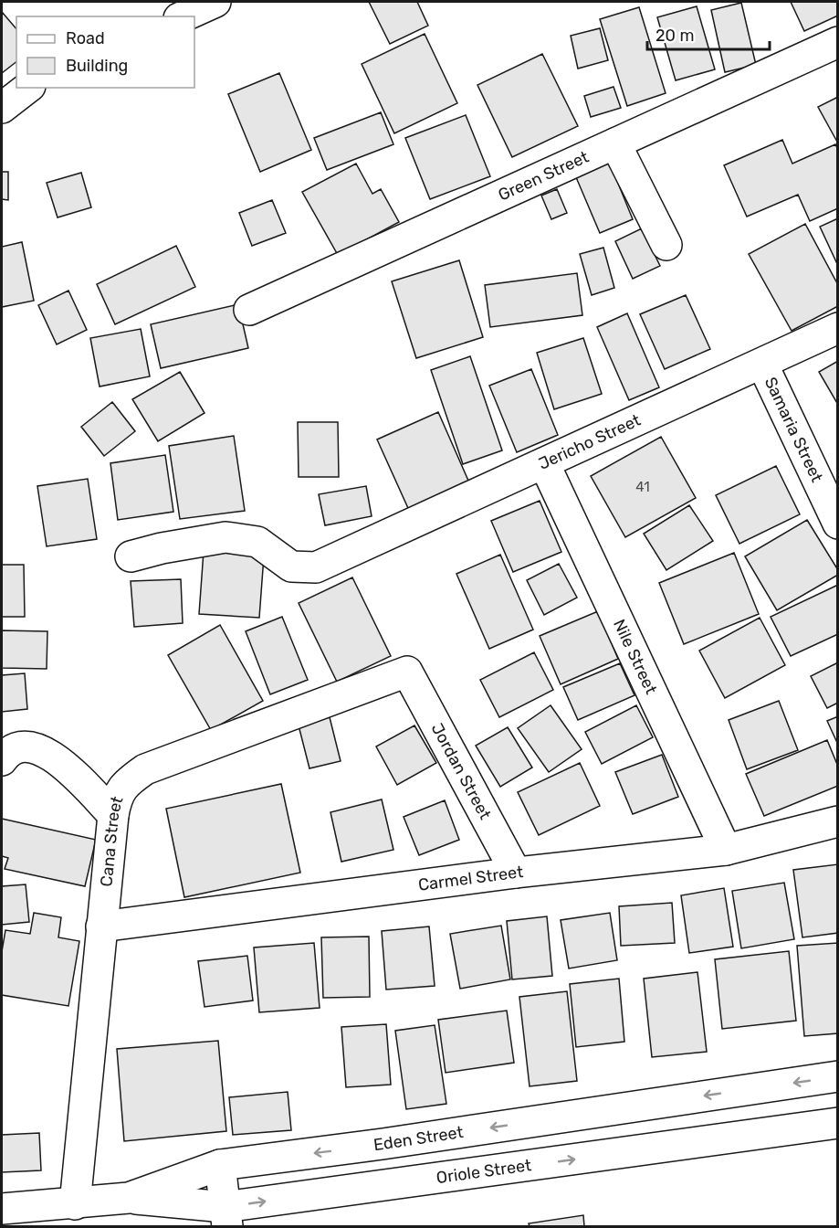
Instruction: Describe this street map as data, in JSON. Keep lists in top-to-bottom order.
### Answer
{
  "streets": {
    "street": [
      "Green Street",
      "Samaria Street",
      "Jericho Street",
      "Nile Street",
      "Jordan Street",
      "Cana Street",
      "Carmel Street",
      "Eden Street",
      "Oriole Street"
    ]
  },
  "crossings": [
    ["Samaria Street", "Jericho Street"],
    ["Jericho Street", "Nile Street"],
    ["Nile Street", "Carmel Street"],
    ["Jordan Street", "Cana Street"],
    ["Jordan Street", "Carmel Street"],
    ["Cana Street", "Carmel Street"],
    ["Cana Street", "Eden Street"],
    ["Eden Street", "Oriole Street"]
  ],
  "one_way": ["Eden Street", "Oriole Street"],
  "house_numbers": ["41"],
  "legend": ["Road", "Building"],
  "scale_bar": "20 m"
}
